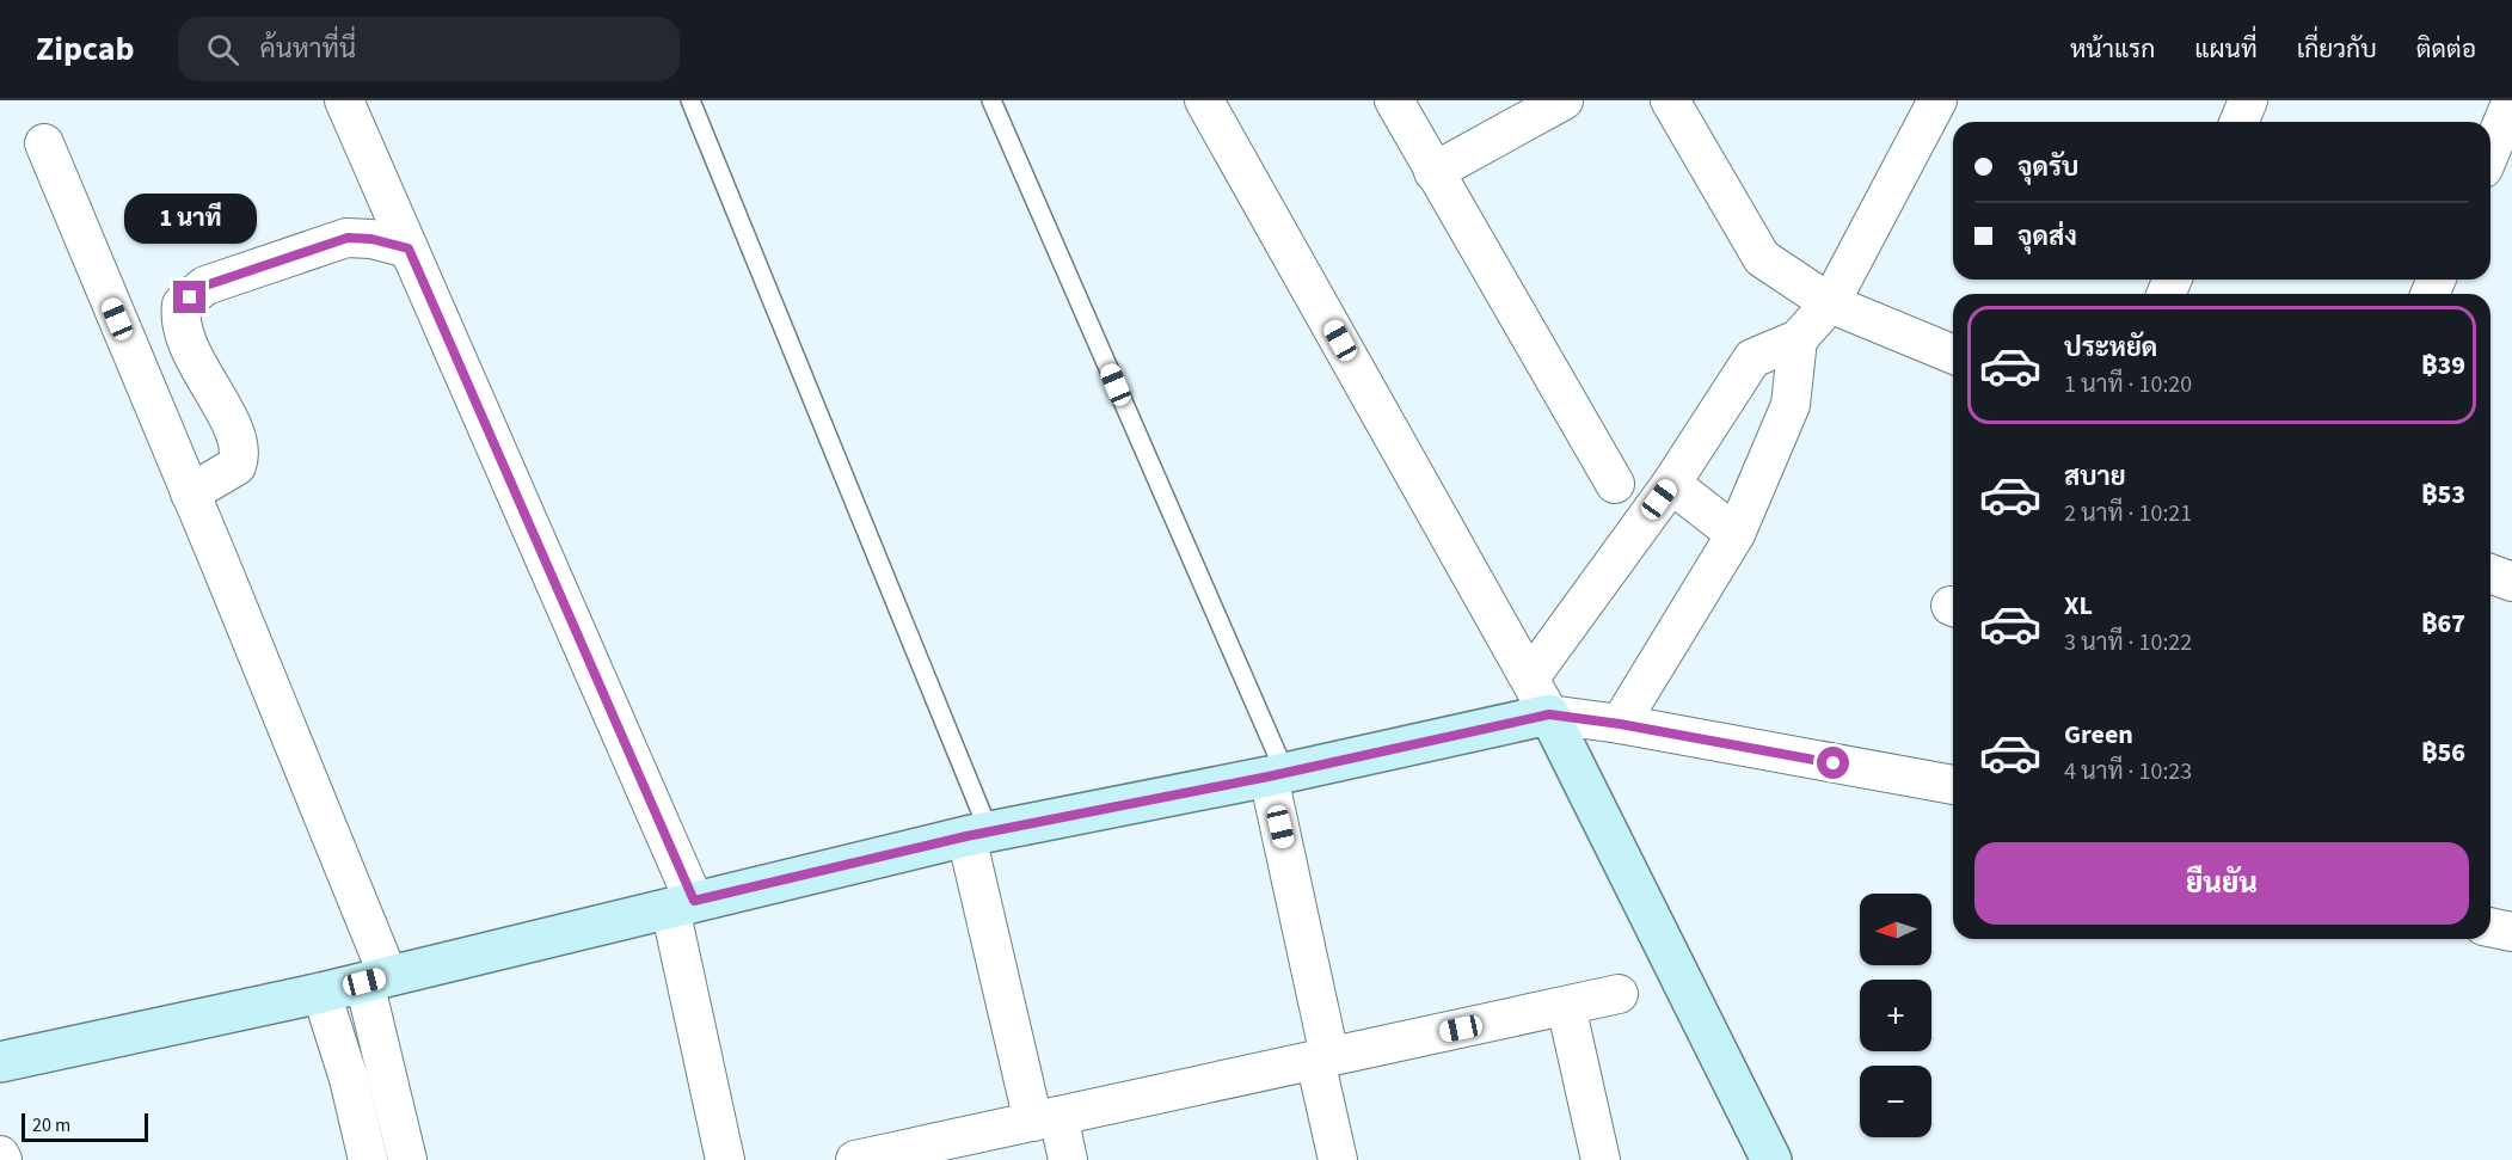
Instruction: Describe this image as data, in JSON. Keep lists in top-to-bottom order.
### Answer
{
  "scale_bar": "20 m",
  "north": "left",
  "page": {
    "header": "Zipcab",
    "search": "ค้นหาที่นี่",
    "nav": [
      "หน้าแรก",
      "แผนที่",
      "เกี่ยวกับ",
      "ติดต่อ"
    ],
    "banner": ["จุดรับ", "จุดส่ง"],
    "bubble": "1 นาที",
    "list": [
      {
        "name": "ประหยัด",
        "note": "1 นาที · 10:20",
        "value": "฿39"
      },
      {
        "name": "สบาย",
        "note": "2 นาที · 10:21",
        "value": "฿53"
      },
      {
        "name": "XL",
        "note": "3 นาที · 10:22",
        "value": "฿67"
      },
      {
        "name": "Green",
        "note": "4 นาที · 10:23",
        "value": "฿56"
      }
    ],
    "buttons": "ยืนยัน",
    "map_buttons": ["+", "−"],
    "scale": "20 m"
  }
}
